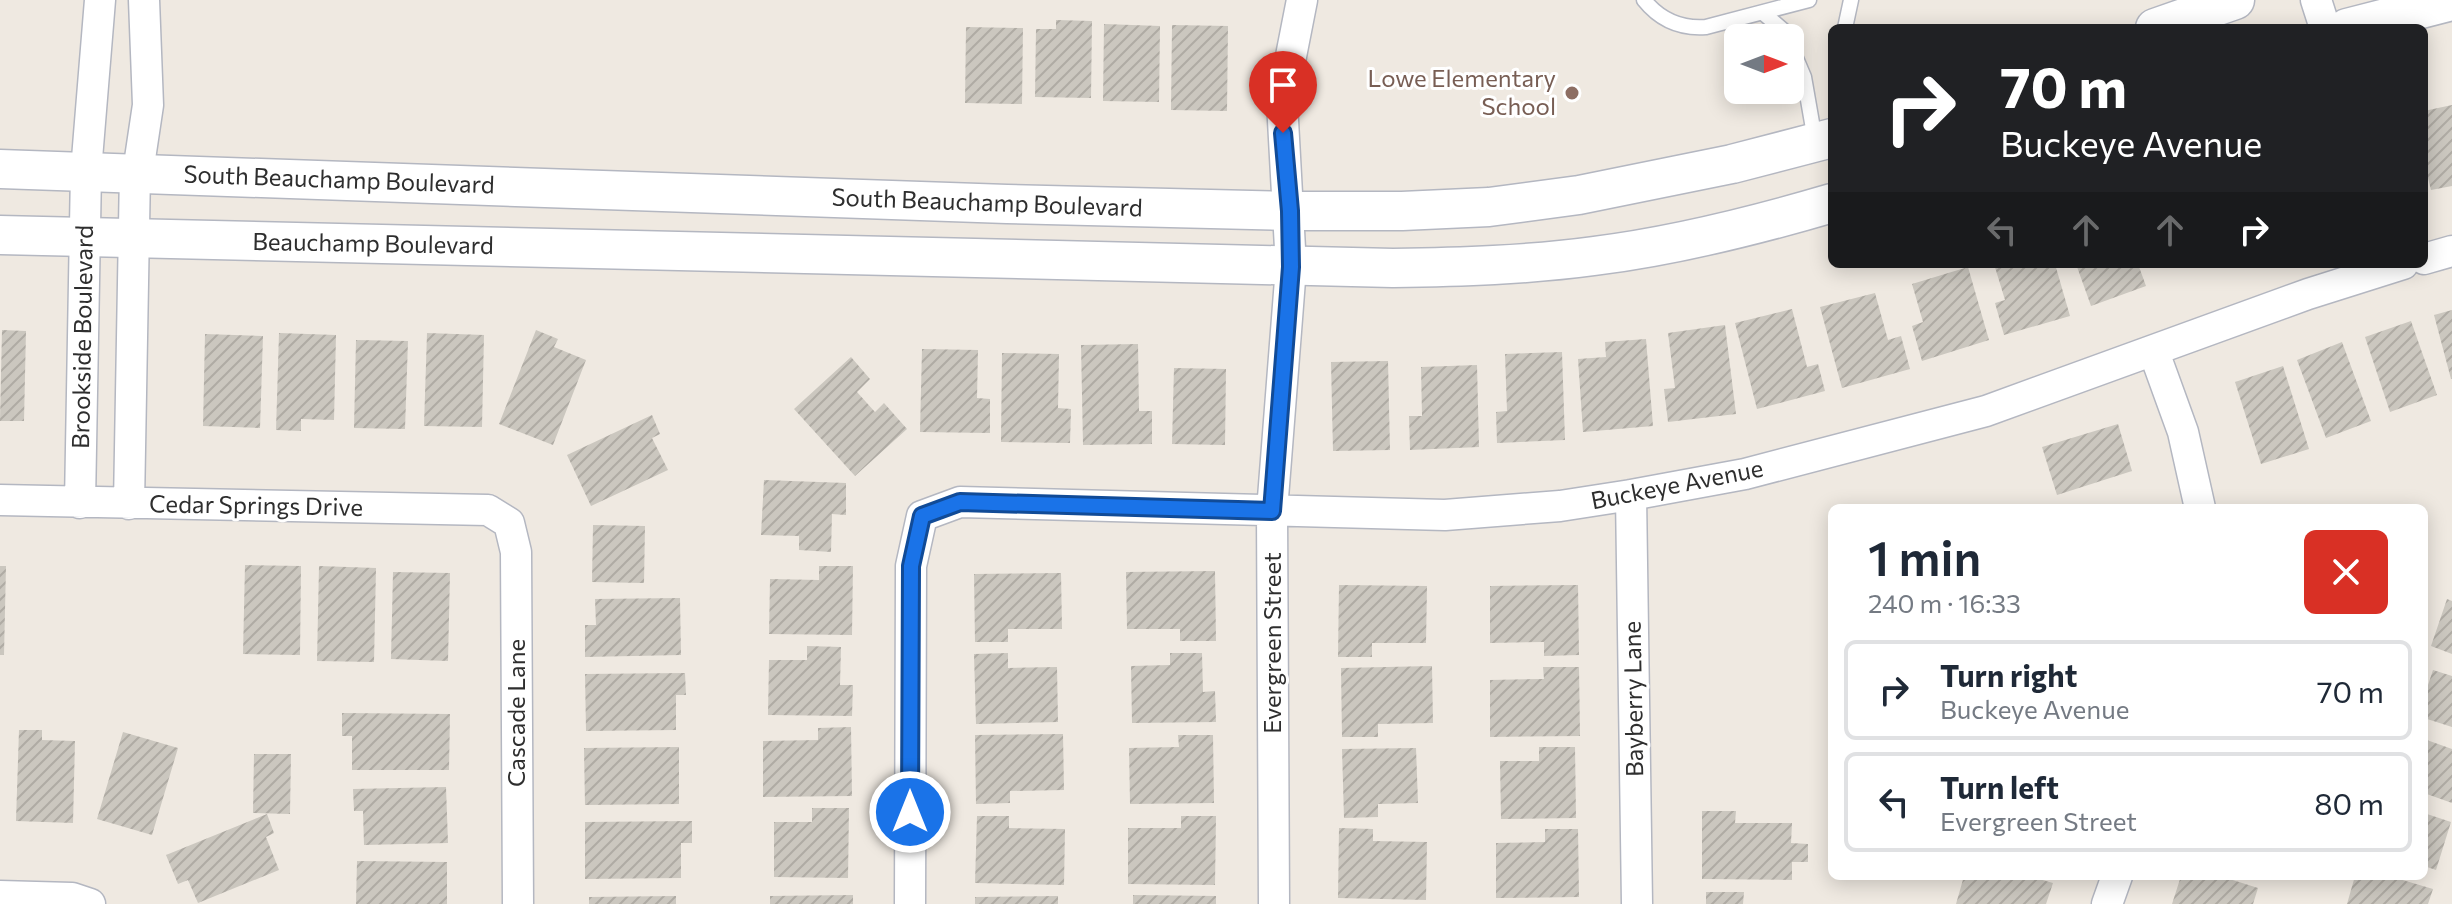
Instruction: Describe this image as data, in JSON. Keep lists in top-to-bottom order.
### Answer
{
  "streets": {
    "street": [
      "South Beauchamp Boulevard",
      "Beauchamp Boulevard",
      "Brookside Boulevard",
      "Buckeye Avenue",
      "Cedar Springs Drive",
      "Evergreen Street",
      "Bayberry Lane",
      "Cascade Lane"
    ]
  },
  "crossings": [
    ["South Beauchamp Boulevard", "Brookside Boulevard"],
    ["South Beauchamp Boulevard", "Evergreen Street"],
    ["Beauchamp Boulevard", "Brookside Boulevard"],
    ["Beauchamp Boulevard", "Evergreen Street"],
    ["Brookside Boulevard", "Cedar Springs Drive"],
    ["Buckeye Avenue", "Evergreen Street"],
    ["Buckeye Avenue", "Bayberry Lane"],
    ["Cedar Springs Drive", "Cascade Lane"]
  ],
  "places": ["Lowe Elementary School"],
  "north": "right",
  "page": {
    "turn": ["70 m", "Buckeye Avenue"],
    "heading": ["1 min", "240 m · 16:33"],
    "list": [
      {
        "name": "Turn right",
        "note": "Buckeye Avenue",
        "value": "70 m"
      },
      {
        "name": "Turn left",
        "note": "Evergreen Street",
        "value": "80 m"
      }
    ]
  }
}
